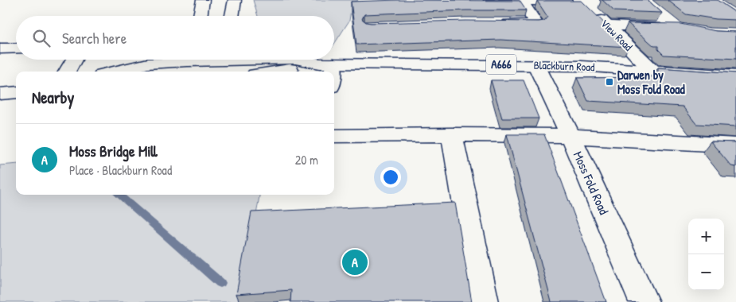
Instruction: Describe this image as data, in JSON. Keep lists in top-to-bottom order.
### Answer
{
  "streets": {
    "main road": [
      "View Road",
      "A666",
      "Blackburn Road",
      "Moss Fold Road"
    ]
  },
  "crossings": [
    ["View Road", "Blackburn Road"],
    ["Blackburn Road", "Moss Fold Road"]
  ],
  "places": {
    "transit": ["Darwen by Moss Fold Road"]
  },
  "page": {
    "search": "Search here",
    "heading": "Nearby",
    "list": [
      {
        "mark": "A",
        "name": "Moss Bridge Mill",
        "note": "Place · Blackburn Road",
        "value": "20 m"
      }
    ],
    "map_buttons": ["+", "−"],
    "pins": "A"
  }
}
